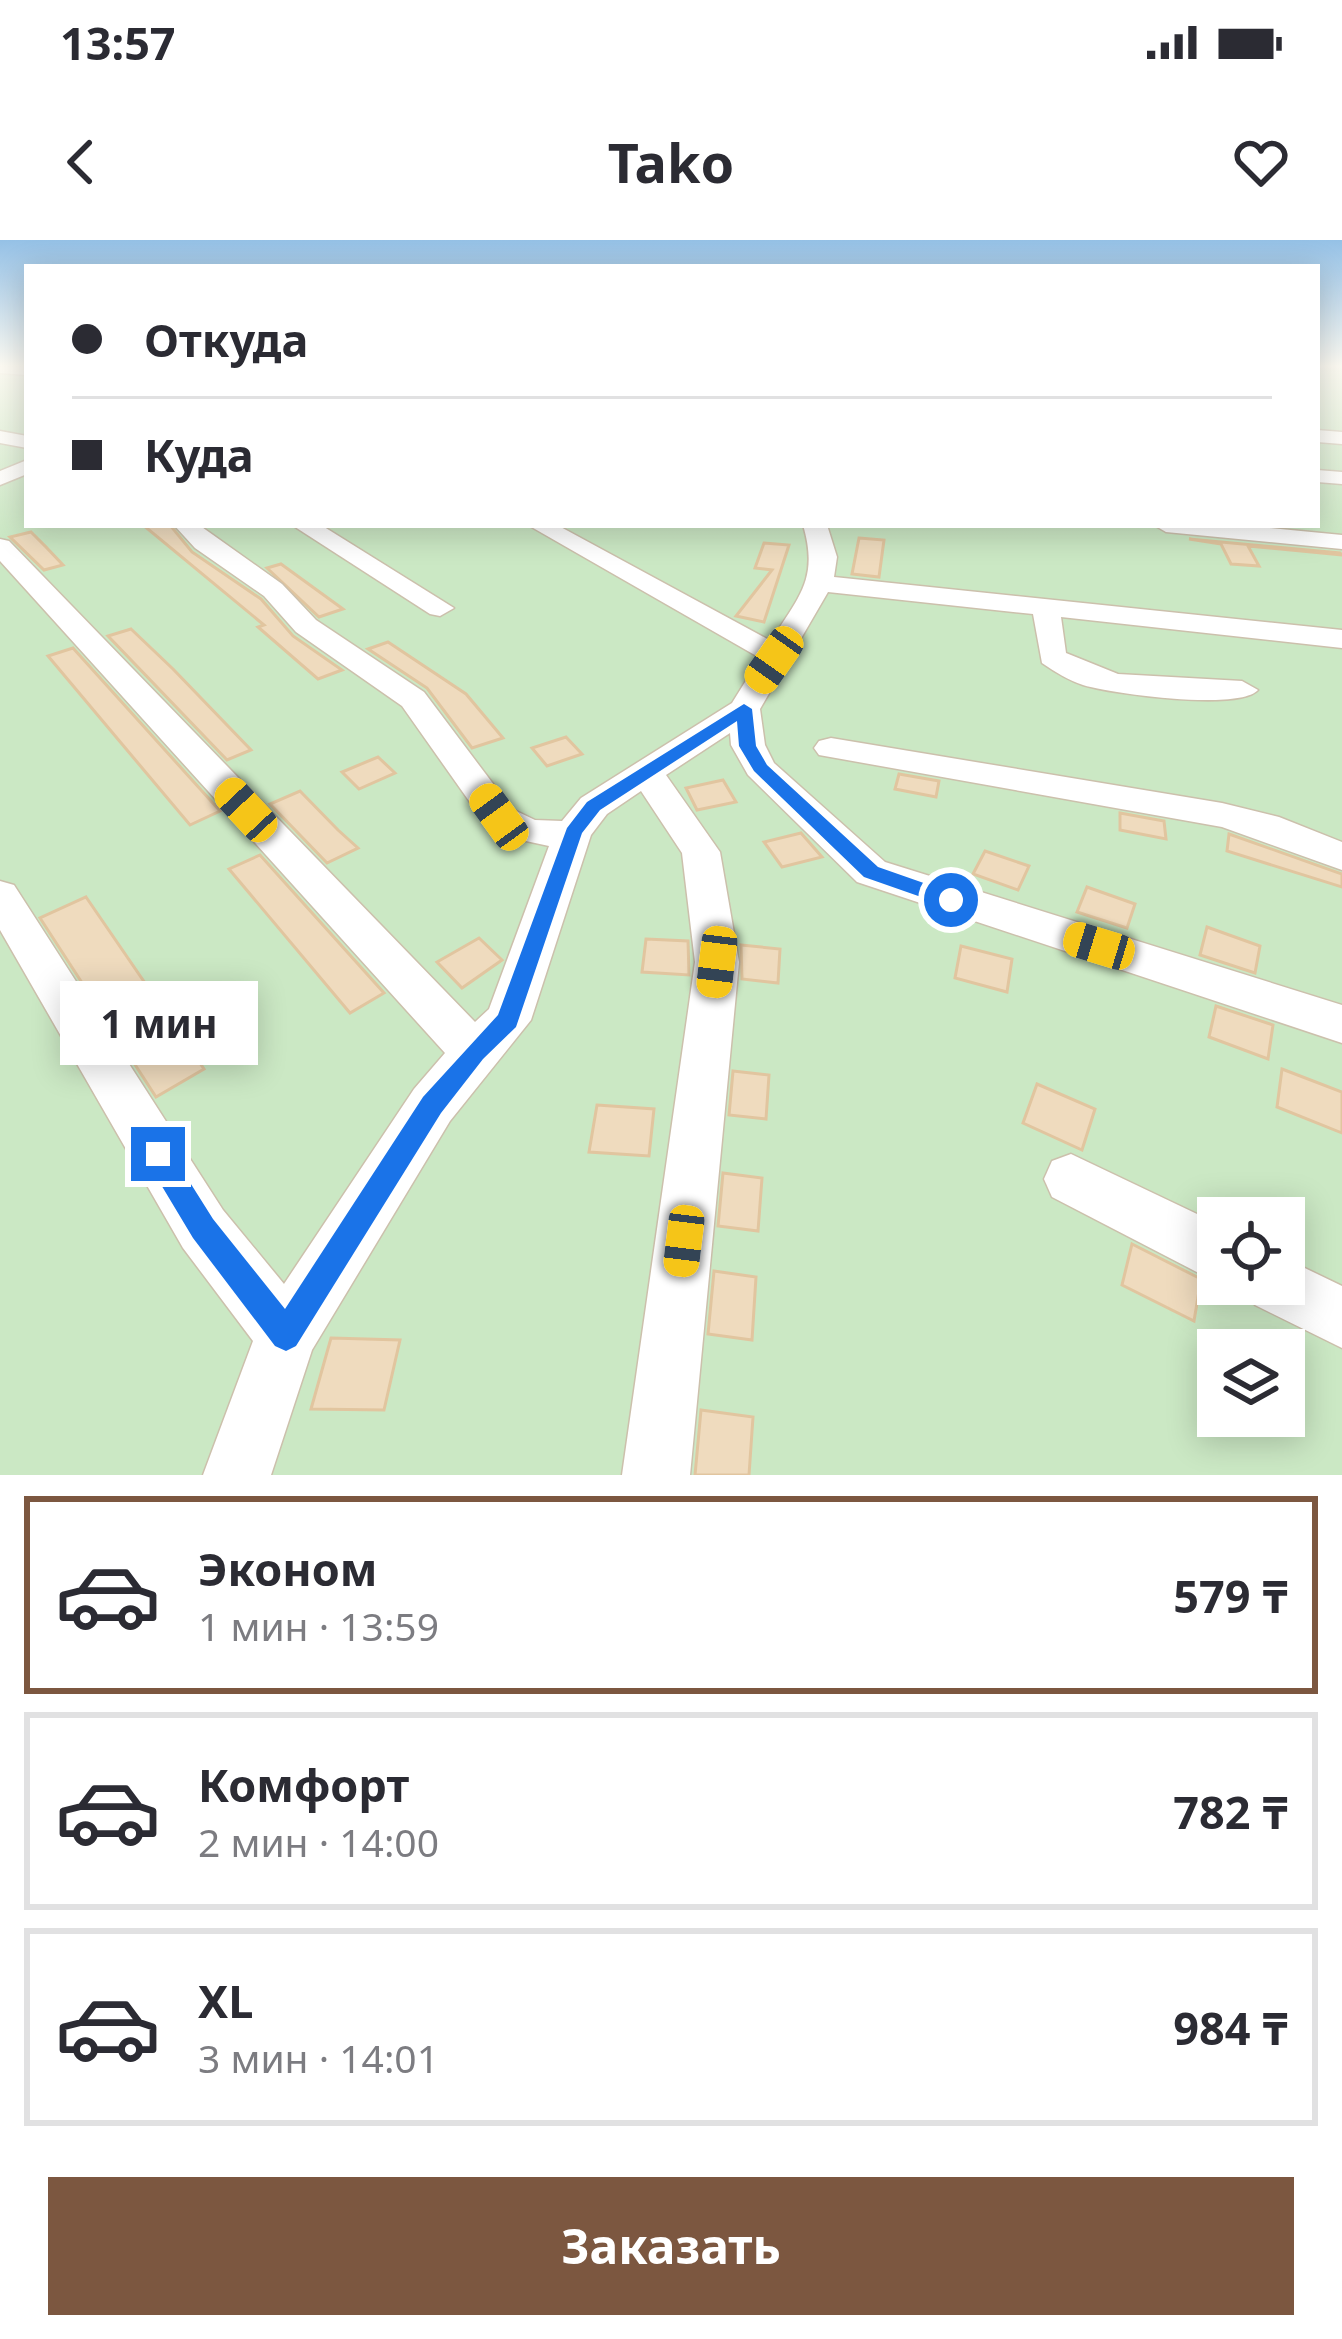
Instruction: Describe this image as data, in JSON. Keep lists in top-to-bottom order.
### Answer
{
  "page": {
    "status": "13:57",
    "header": "Tako",
    "banner": ["Откуда", "Куда"],
    "bubble": "1 мин",
    "list": [
      {
        "name": "Эконом",
        "note": "1 мин · 13:59",
        "value": "579 ₸"
      },
      {
        "name": "Комфорт",
        "note": "2 мин · 14:00",
        "value": "782 ₸"
      },
      {
        "name": "XL",
        "note": "3 мин · 14:01",
        "value": "984 ₸"
      }
    ],
    "buttons": "Заказать"
  }
}
